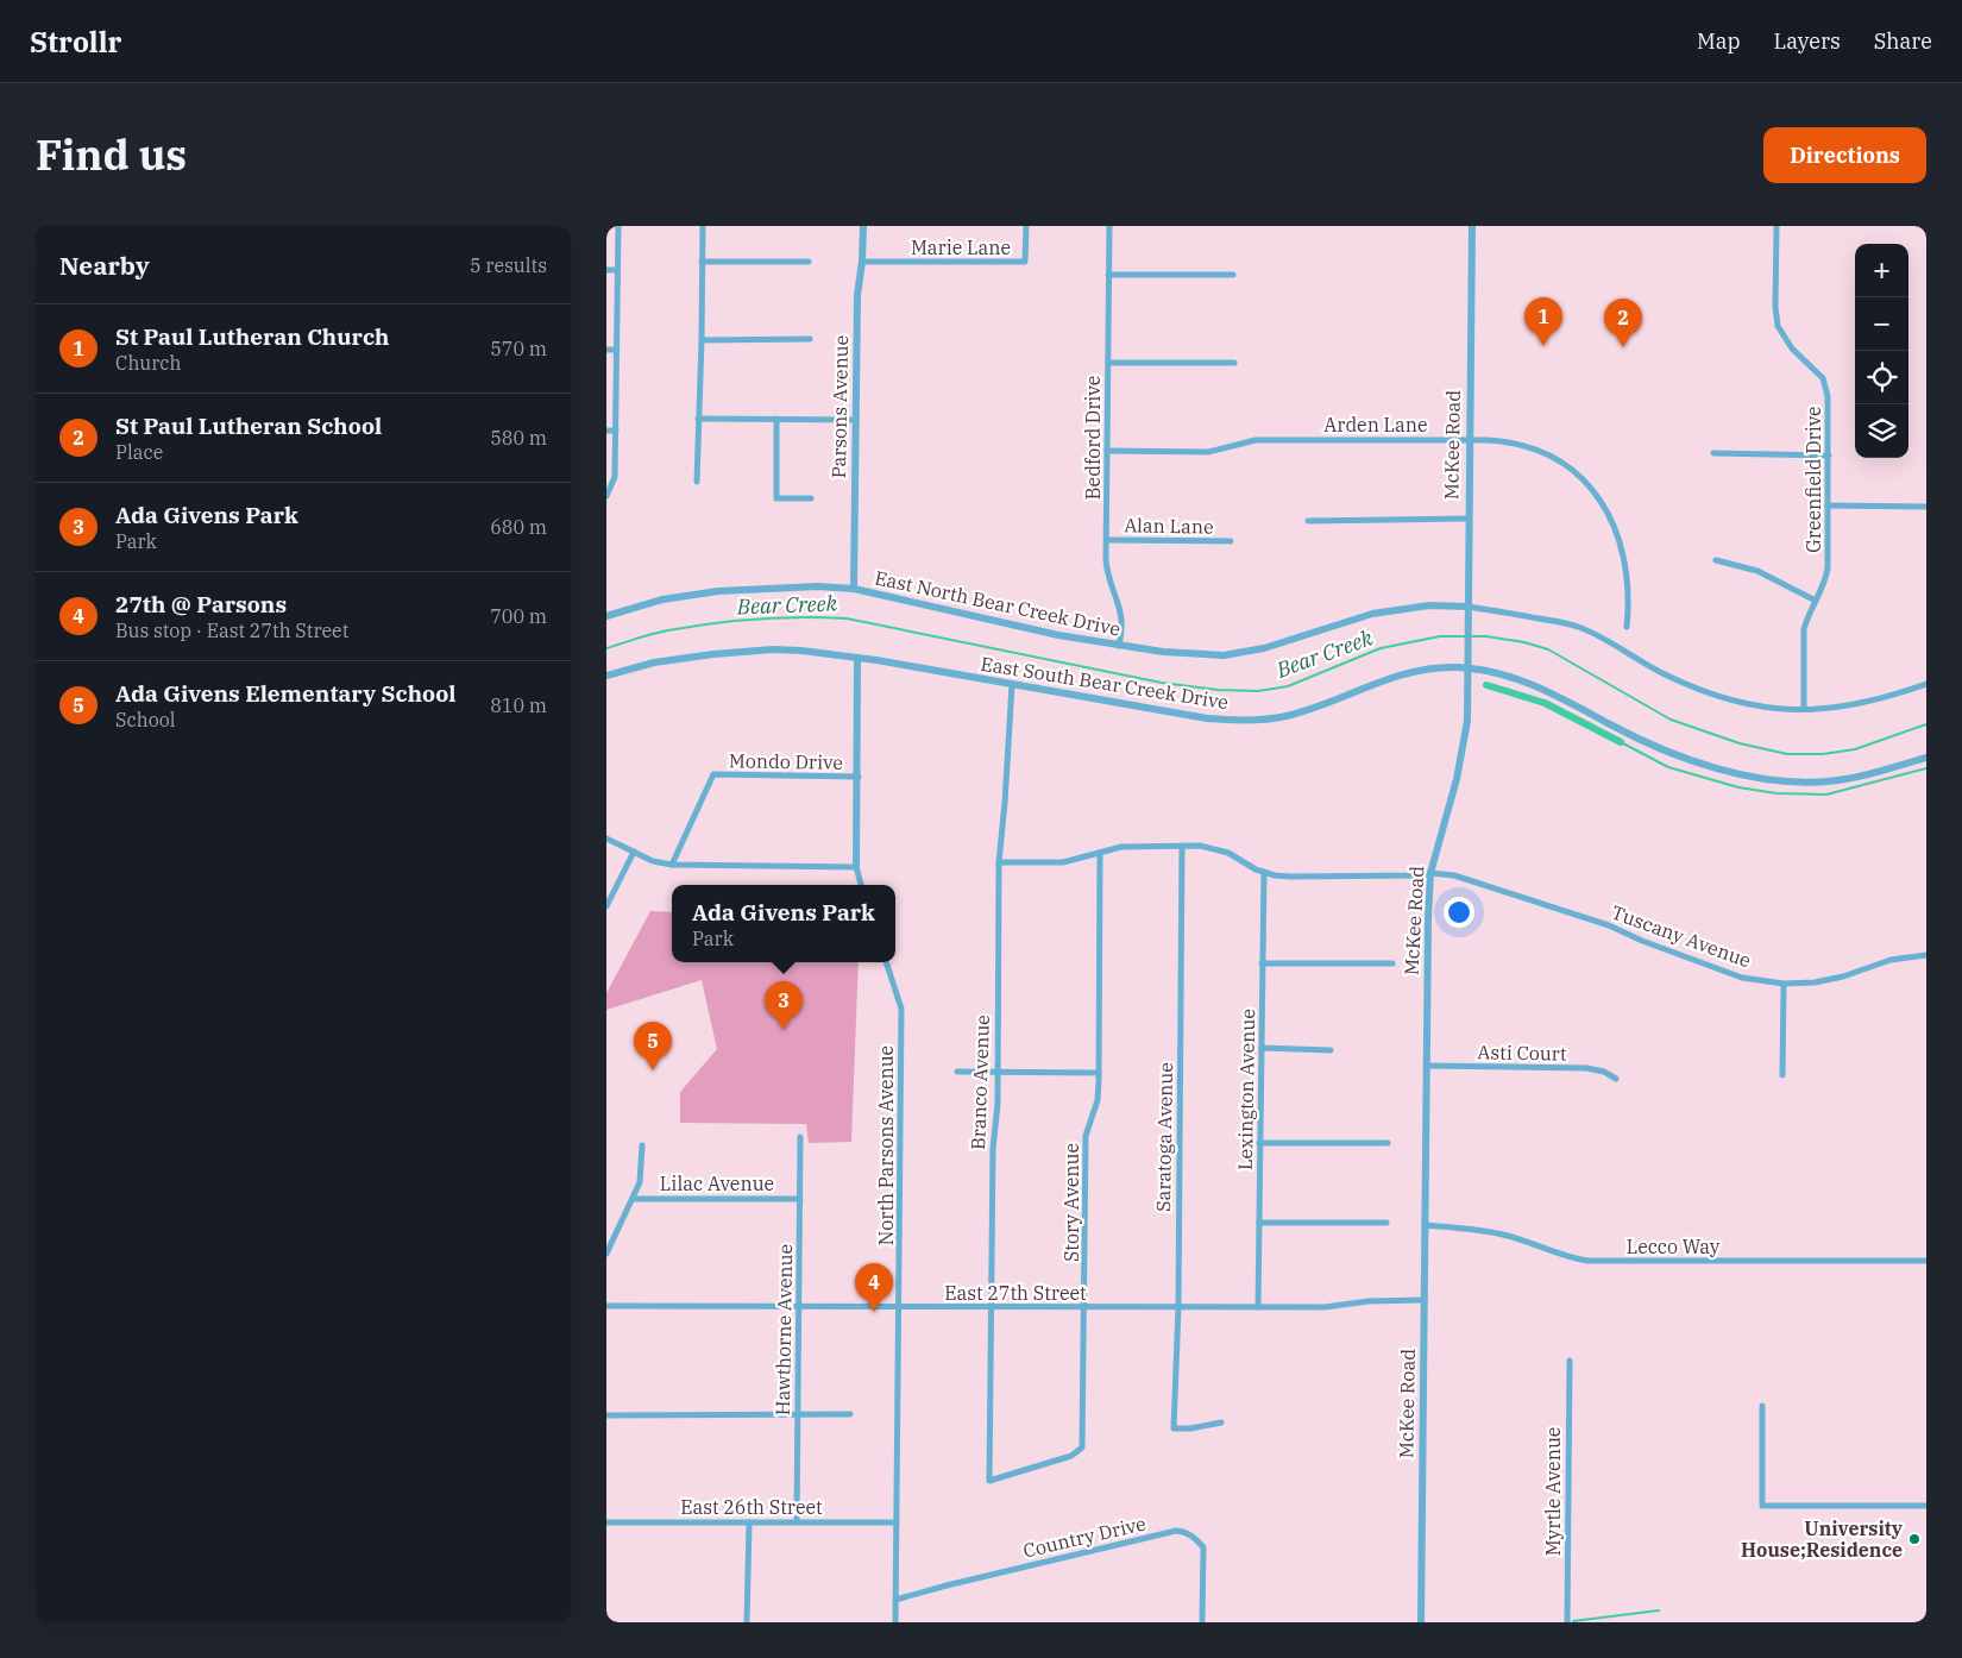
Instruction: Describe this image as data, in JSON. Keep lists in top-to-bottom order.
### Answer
{
  "streets": {
    "street": [
      "Marie Lane",
      "Parsons Avenue",
      "Arden Lane",
      "Bedford Drive",
      "McKee Road",
      "Greenfield Drive",
      "Alan Lane",
      "East North Bear Creek Drive",
      "East South Bear Creek Drive",
      "Mondo Drive",
      "Tuscany Avenue",
      "Asti Court",
      "Branco Avenue",
      "Lexington Avenue",
      "Saratoga Avenue",
      "North Parsons Avenue",
      "Lilac Avenue",
      "Story Avenue",
      "Lecco Way",
      "East 27th Street",
      "Hawthorne Avenue",
      "Myrtle Avenue",
      "East 26th Street",
      "Country Drive"
    ]
  },
  "crossings": [
    ["Marie Lane", "Parsons Avenue"],
    ["Parsons Avenue", "East North Bear Creek Drive"],
    ["Arden Lane", "Bedford Drive"],
    ["Arden Lane", "McKee Road"],
    ["Bedford Drive", "Alan Lane"],
    ["Bedford Drive", "East North Bear Creek Drive"],
    ["McKee Road", "East North Bear Creek Drive"],
    ["McKee Road", "East South Bear Creek Drive"],
    ["McKee Road", "Tuscany Avenue"],
    ["McKee Road", "Asti Court"],
    ["McKee Road", "Lecco Way"],
    ["McKee Road", "East 27th Street"],
    ["Greenfield Drive", "East North Bear Creek Drive"],
    ["East South Bear Creek Drive", "Branco Avenue"],
    ["Tuscany Avenue", "Lexington Avenue"],
    ["Branco Avenue", "Story Avenue"],
    ["Branco Avenue", "East 27th Street"],
    ["Lexington Avenue", "East 27th Street"],
    ["Saratoga Avenue", "East 27th Street"],
    ["North Parsons Avenue", "East 27th Street"],
    ["North Parsons Avenue", "East 26th Street"],
    ["North Parsons Avenue", "Country Drive"],
    ["Lilac Avenue", "Hawthorne Avenue"],
    ["Story Avenue", "East 27th Street"],
    ["East 27th Street", "Hawthorne Avenue"],
    ["Hawthorne Avenue", "East 26th Street"]
  ],
  "water": ["Bear Creek"],
  "places": ["University House;Residence"],
  "page": {
    "header": "Strollr",
    "nav": ["Map", "Layers", "Share"],
    "title": "Find us",
    "buttons": "Directions",
    "heading": ["Nearby", "5 results"],
    "map_buttons": ["+", "−"],
    "pins": [
      "1",
      "2",
      "3",
      "5",
      "4"
    ],
    "list": [
      {
        "mark": "1",
        "name": "St Paul Lutheran Church",
        "note": "Church",
        "value": "570 m"
      },
      {
        "mark": "2",
        "name": "St Paul Lutheran School",
        "note": "Place",
        "value": "580 m"
      },
      {
        "mark": "3",
        "name": "Ada Givens Park",
        "note": "Park",
        "value": "680 m"
      },
      {
        "mark": "4",
        "name": "27th @ Parsons",
        "note": "Bus stop · East 27th Street",
        "value": "700 m"
      },
      {
        "mark": "5",
        "name": "Ada Givens Elementary School",
        "note": "School",
        "value": "810 m"
      }
    ],
    "popup": ["Ada Givens Park", "Park"]
  }
}
